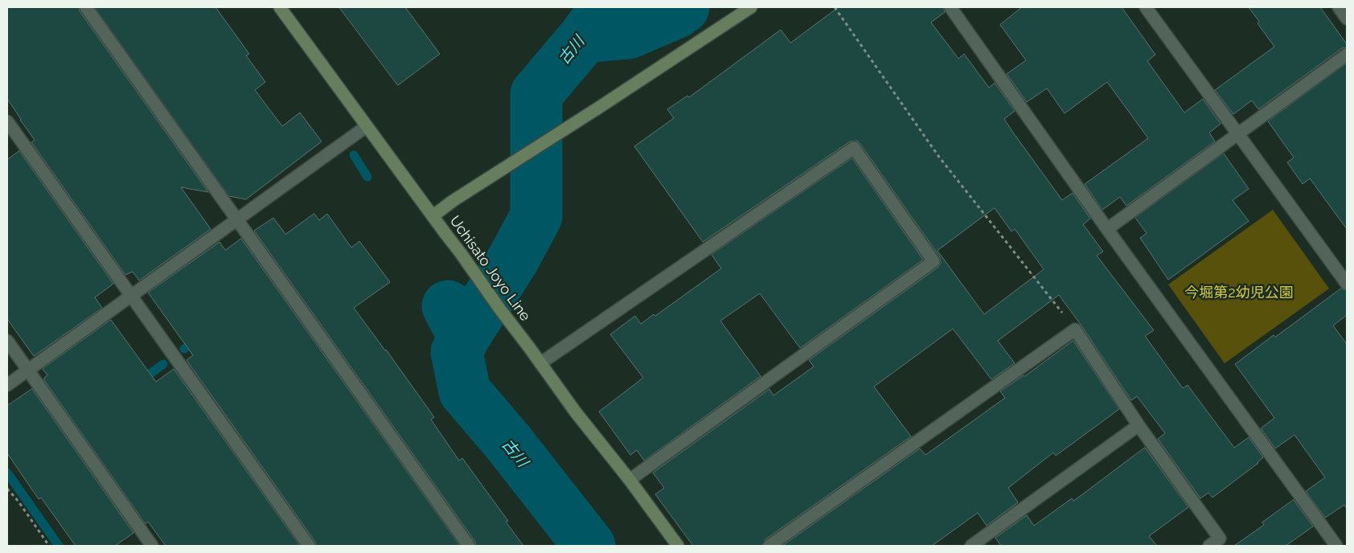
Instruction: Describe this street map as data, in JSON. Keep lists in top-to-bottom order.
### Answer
{
  "streets": {
    "main road": ["Uchisato Joyo Line"]
  },
  "water": ["古川"],
  "parks": ["今堀第2幼児公園"]
}
